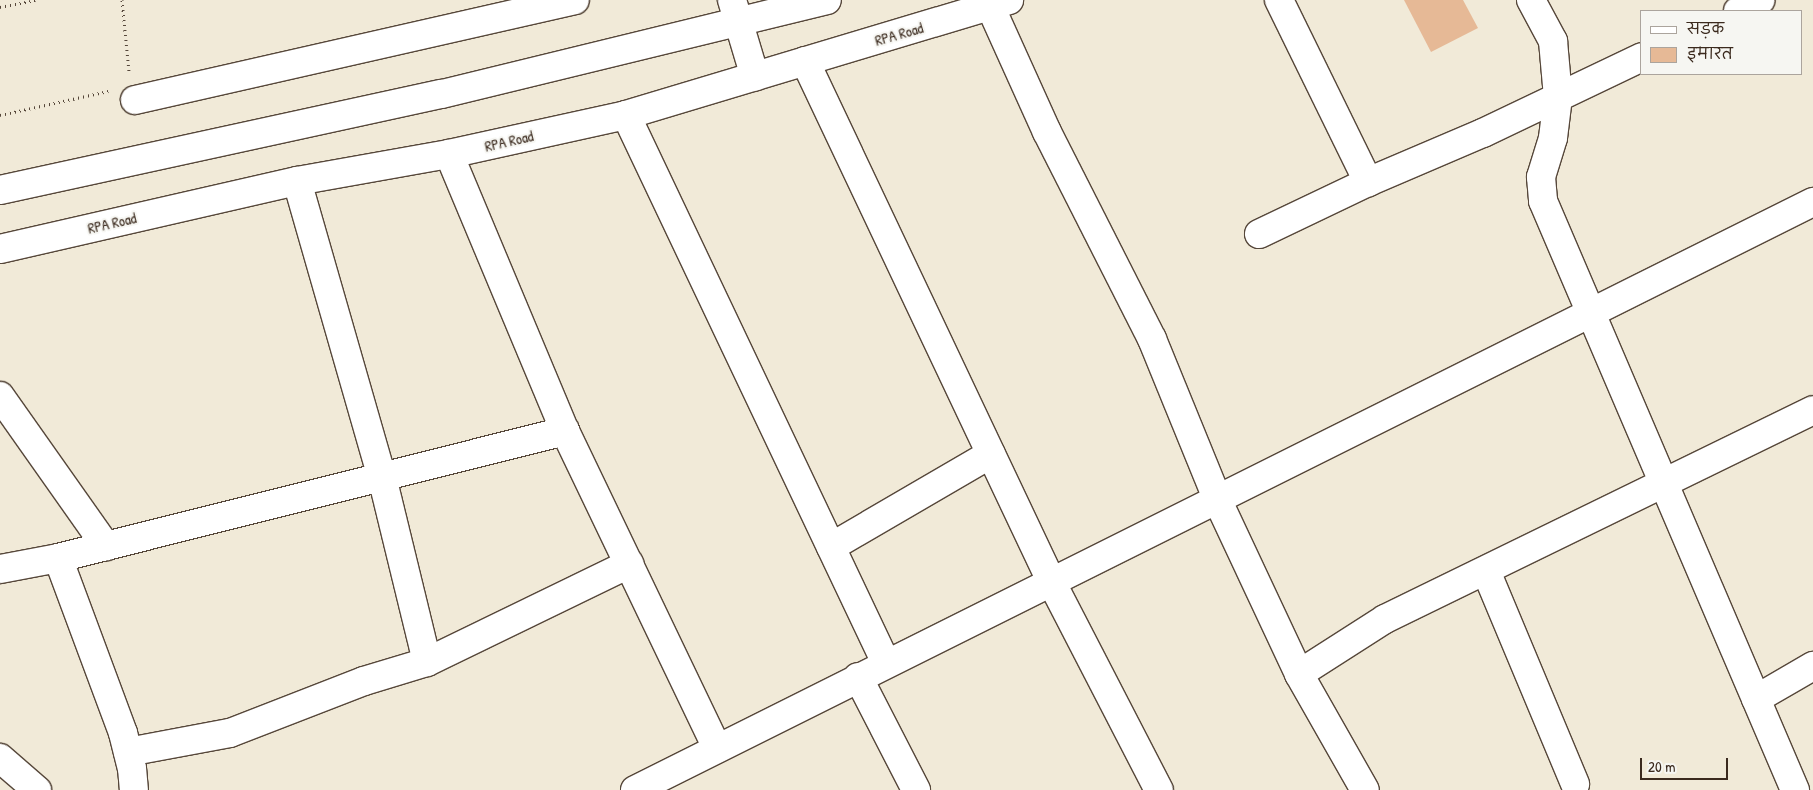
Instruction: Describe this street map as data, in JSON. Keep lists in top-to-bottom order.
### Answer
{
  "streets": {
    "street": ["RPA Road"]
  },
  "legend": ["सड़क", "इमारत"],
  "scale_bar": "20 m"
}
